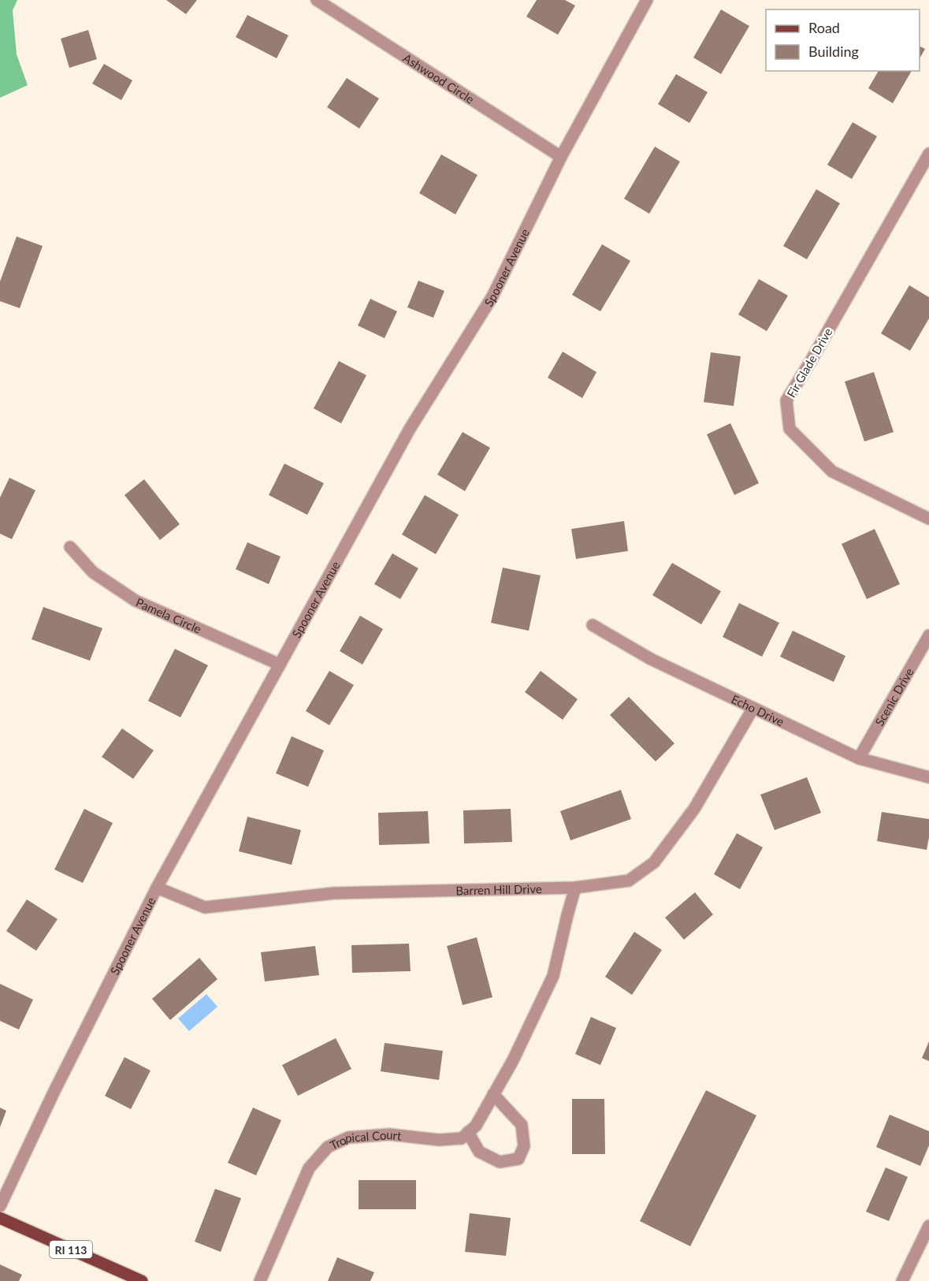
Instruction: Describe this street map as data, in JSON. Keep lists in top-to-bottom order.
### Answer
{
  "streets": {
    "main road": ["RI 113"],
    "street": [
      "Ashwood Circle",
      "Spooner Avenue",
      "Fir Glade Drive",
      "Pamela Circle",
      "Scenic Drive",
      "Echo Drive",
      "Barren Hill Drive",
      "Tropical Court"
    ]
  },
  "crossings": [
    ["Ashwood Circle", "Spooner Avenue"],
    ["Spooner Avenue", "Pamela Circle"],
    ["Spooner Avenue", "Barren Hill Drive"],
    ["Scenic Drive", "Echo Drive"],
    ["Echo Drive", "Barren Hill Drive"]
  ],
  "legend": ["Road", "Building"]
}
